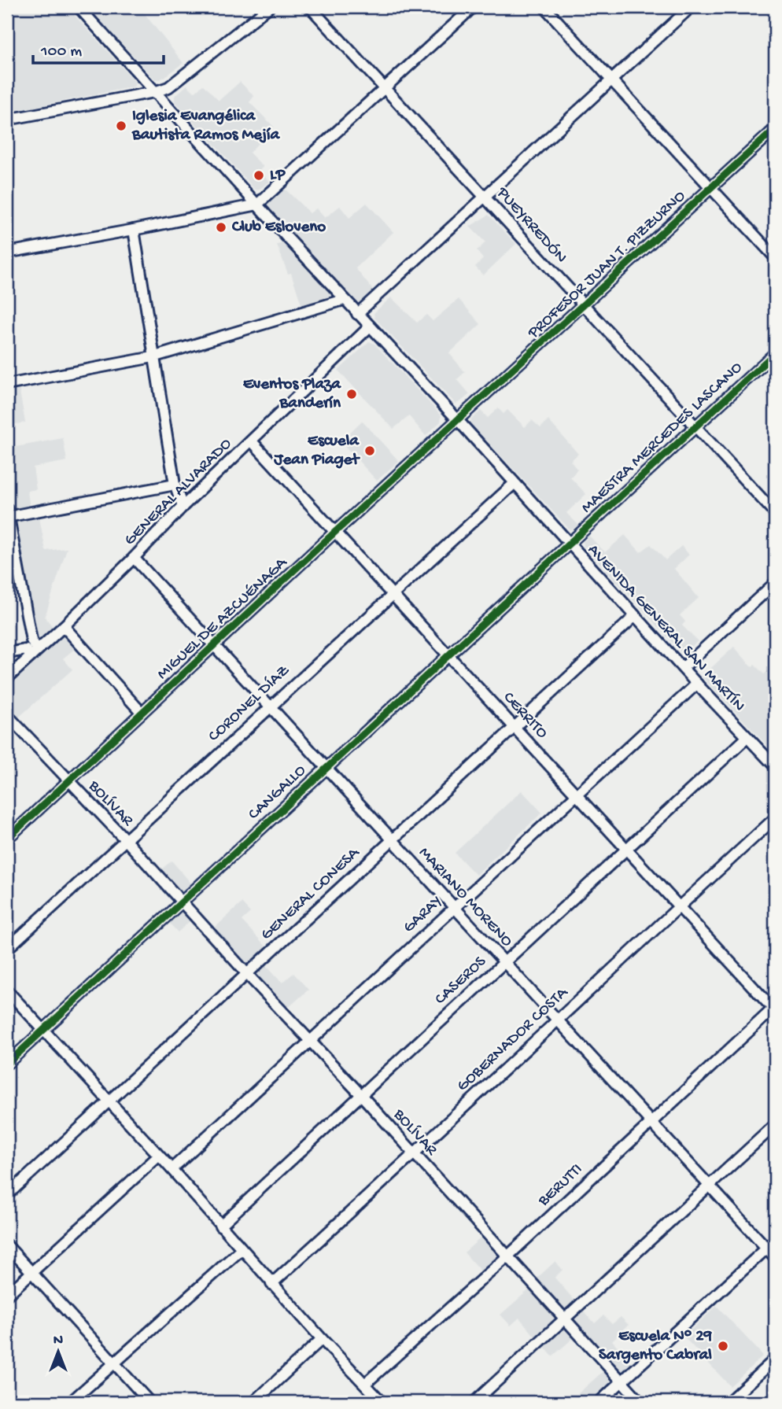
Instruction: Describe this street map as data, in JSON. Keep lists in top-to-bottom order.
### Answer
{
  "streets": {
    "street": [
      "PUEYRREDÓN",
      "PROFESOR JUAN T. PIZZURNO",
      "MAESTRA MERCEDES LASCANO",
      "GENERAL ALVARADO",
      "MIGUEL DE AZCUÉNAGA",
      "AVENIDA GENERAL SAN MARTÍN",
      "CORONEL DÍAZ",
      "CERRITO",
      "CANGALLO",
      "BOLÍVAR",
      "GENERAL CONESA",
      "MARIANO MORENO",
      "GARAY",
      "CASEROS",
      "GOBERNADOR COSTA",
      "BERUTTI"
    ]
  },
  "crossings": [
    ["PUEYRREDÓN", "PROFESOR JUAN T. PIZZURNO"],
    ["PUEYRREDÓN", "MAESTRA MERCEDES LASCANO"],
    ["PROFESOR JUAN T. PIZZURNO", "MIGUEL DE AZCUÉNAGA"],
    ["PROFESOR JUAN T. PIZZURNO", "AVENIDA GENERAL SAN MARTÍN"],
    ["MAESTRA MERCEDES LASCANO", "AVENIDA GENERAL SAN MARTÍN"],
    ["MAESTRA MERCEDES LASCANO", "CANGALLO"],
    ["GENERAL ALVARADO", "AVENIDA GENERAL SAN MARTÍN"],
    ["GENERAL ALVARADO", "CERRITO"],
    ["GENERAL ALVARADO", "MARIANO MORENO"],
    ["MIGUEL DE AZCUÉNAGA", "AVENIDA GENERAL SAN MARTÍN"],
    ["MIGUEL DE AZCUÉNAGA", "CERRITO"],
    ["MIGUEL DE AZCUÉNAGA", "BOLÍVAR"],
    ["MIGUEL DE AZCUÉNAGA", "MARIANO MORENO"],
    ["AVENIDA GENERAL SAN MARTÍN", "CORONEL DÍAZ"],
    ["AVENIDA GENERAL SAN MARTÍN", "CANGALLO"],
    ["AVENIDA GENERAL SAN MARTÍN", "GENERAL CONESA"],
    ["AVENIDA GENERAL SAN MARTÍN", "GARAY"],
    ["AVENIDA GENERAL SAN MARTÍN", "CASEROS"],
    ["CORONEL DÍAZ", "CERRITO"],
    ["CORONEL DÍAZ", "BOLÍVAR"],
    ["CORONEL DÍAZ", "MARIANO MORENO"],
    ["CERRITO", "CANGALLO"],
    ["CERRITO", "GENERAL CONESA"],
    ["CERRITO", "GARAY"],
    ["CERRITO", "CASEROS"],
    ["CERRITO", "GOBERNADOR COSTA"],
    ["CERRITO", "BERUTTI"],
    ["CANGALLO", "BOLÍVAR"],
    ["CANGALLO", "MARIANO MORENO"],
    ["BOLÍVAR", "GENERAL CONESA"],
    ["BOLÍVAR", "GARAY"],
    ["BOLÍVAR", "CASEROS"],
    ["BOLÍVAR", "GOBERNADOR COSTA"],
    ["BOLÍVAR", "BERUTTI"],
    ["GENERAL CONESA", "MARIANO MORENO"],
    ["MARIANO MORENO", "GARAY"],
    ["MARIANO MORENO", "CASEROS"],
    ["MARIANO MORENO", "GOBERNADOR COSTA"],
    ["MARIANO MORENO", "BERUTTI"]
  ],
  "places": [
    "Iglesia Evangélica Bautista Ramos Mejía",
    "LP",
    "Club Esloveno",
    "Eventos Plaza Banderín",
    "Escuela Jean Piaget",
    "Escuela N° 29 Sargento Cabral"
  ],
  "scale_bar": "100 m",
  "north": "top"
}
